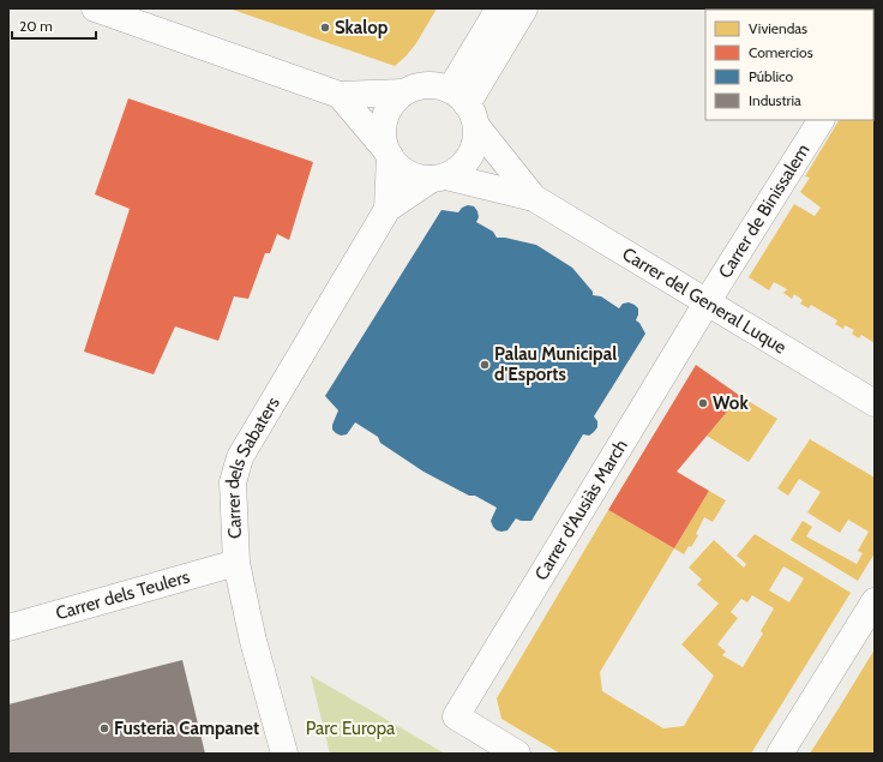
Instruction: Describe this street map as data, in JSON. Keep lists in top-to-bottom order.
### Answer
{
  "streets": {
    "street": [
      "Carrer de Binissalem",
      "Carrer del General Luque",
      "Carrer dels Sabaters",
      "Carrer d'Ausiàs March",
      "Carrer dels Teulers"
    ]
  },
  "crossings": [
    ["Carrer de Binissalem", "Carrer del General Luque"],
    ["Carrer de Binissalem", "Carrer d'Ausiàs March"],
    ["Carrer del General Luque", "Carrer dels Sabaters"],
    ["Carrer del General Luque", "Carrer d'Ausiàs March"],
    ["Carrer dels Sabaters", "Carrer dels Teulers"]
  ],
  "parks": ["Parc Europa"],
  "places": [
    "Skalop",
    "Palau Municipal d'Esports",
    "Wok",
    "Fusteria Campanet"
  ],
  "legend": [
    "Viviendas",
    "Comercios",
    "Público",
    "Industria"
  ],
  "scale_bar": "20 m"
}
